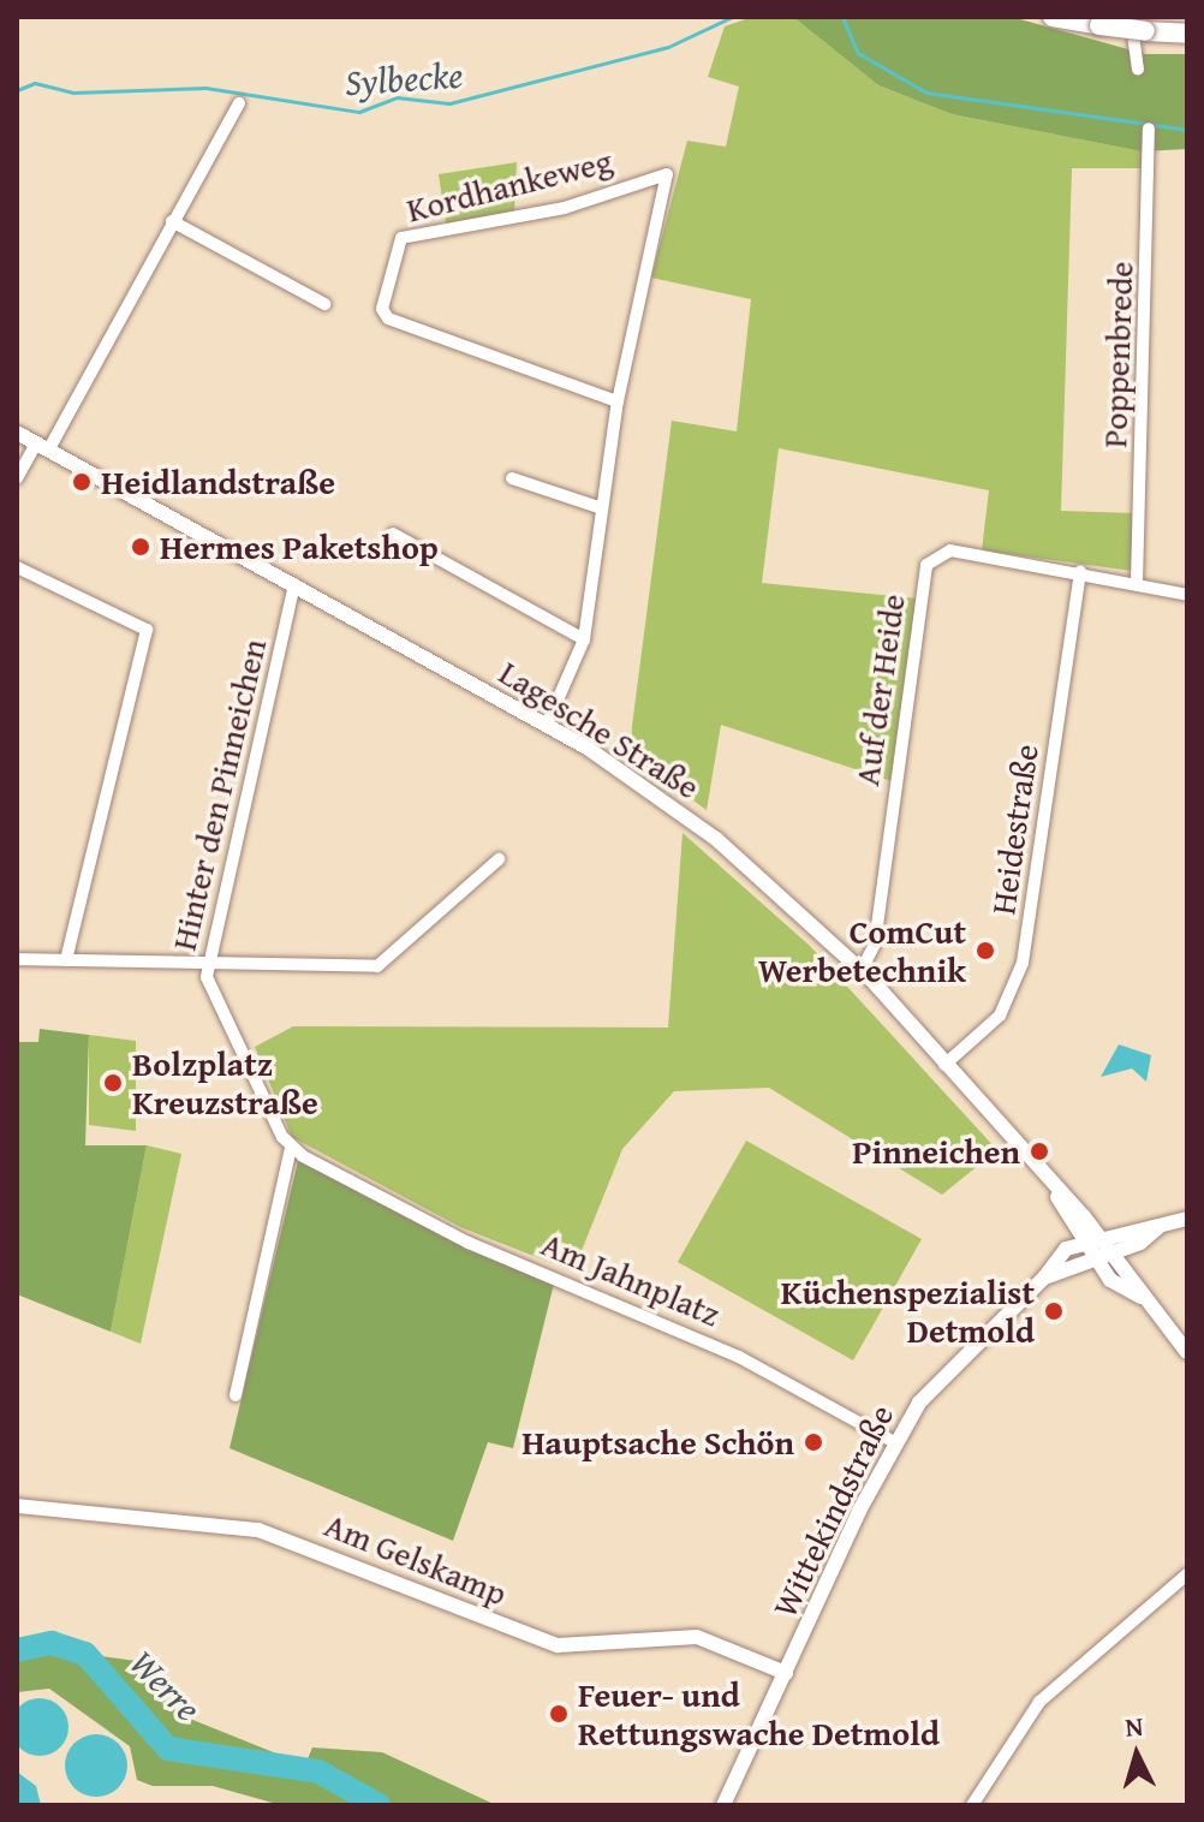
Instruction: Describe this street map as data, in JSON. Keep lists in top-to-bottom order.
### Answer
{
  "streets": {
    "street": [
      "Kordhankeweg",
      "Poppenbrede",
      "Auf der Heide",
      "Lagesche Straße",
      "Hinter den Pinneichen",
      "Heidestraße",
      "Am Jahnplatz",
      "Wittekindstraße",
      "Am Gelskamp"
    ]
  },
  "crossings": [
    ["Poppenbrede", "Auf der Heide"],
    ["Auf der Heide", "Lagesche Straße"],
    ["Auf der Heide", "Heidestraße"],
    ["Lagesche Straße", "Hinter den Pinneichen"],
    ["Lagesche Straße", "Heidestraße"],
    ["Lagesche Straße", "Wittekindstraße"],
    ["Hinter den Pinneichen", "Am Jahnplatz"],
    ["Am Jahnplatz", "Wittekindstraße"],
    ["Wittekindstraße", "Am Gelskamp"]
  ],
  "water": ["Sylbecke", "Werre"],
  "places": [
    "Heidlandstraße",
    "Hermes Paketshop",
    "ComCut Werbetechnik",
    "Bolzplatz Kreuzstraße",
    "Pinneichen",
    "Küchenspezialist Detmold",
    "Hauptsache Schön",
    "Feuer- und Rettungswache Detmold"
  ],
  "north": "top"
}
